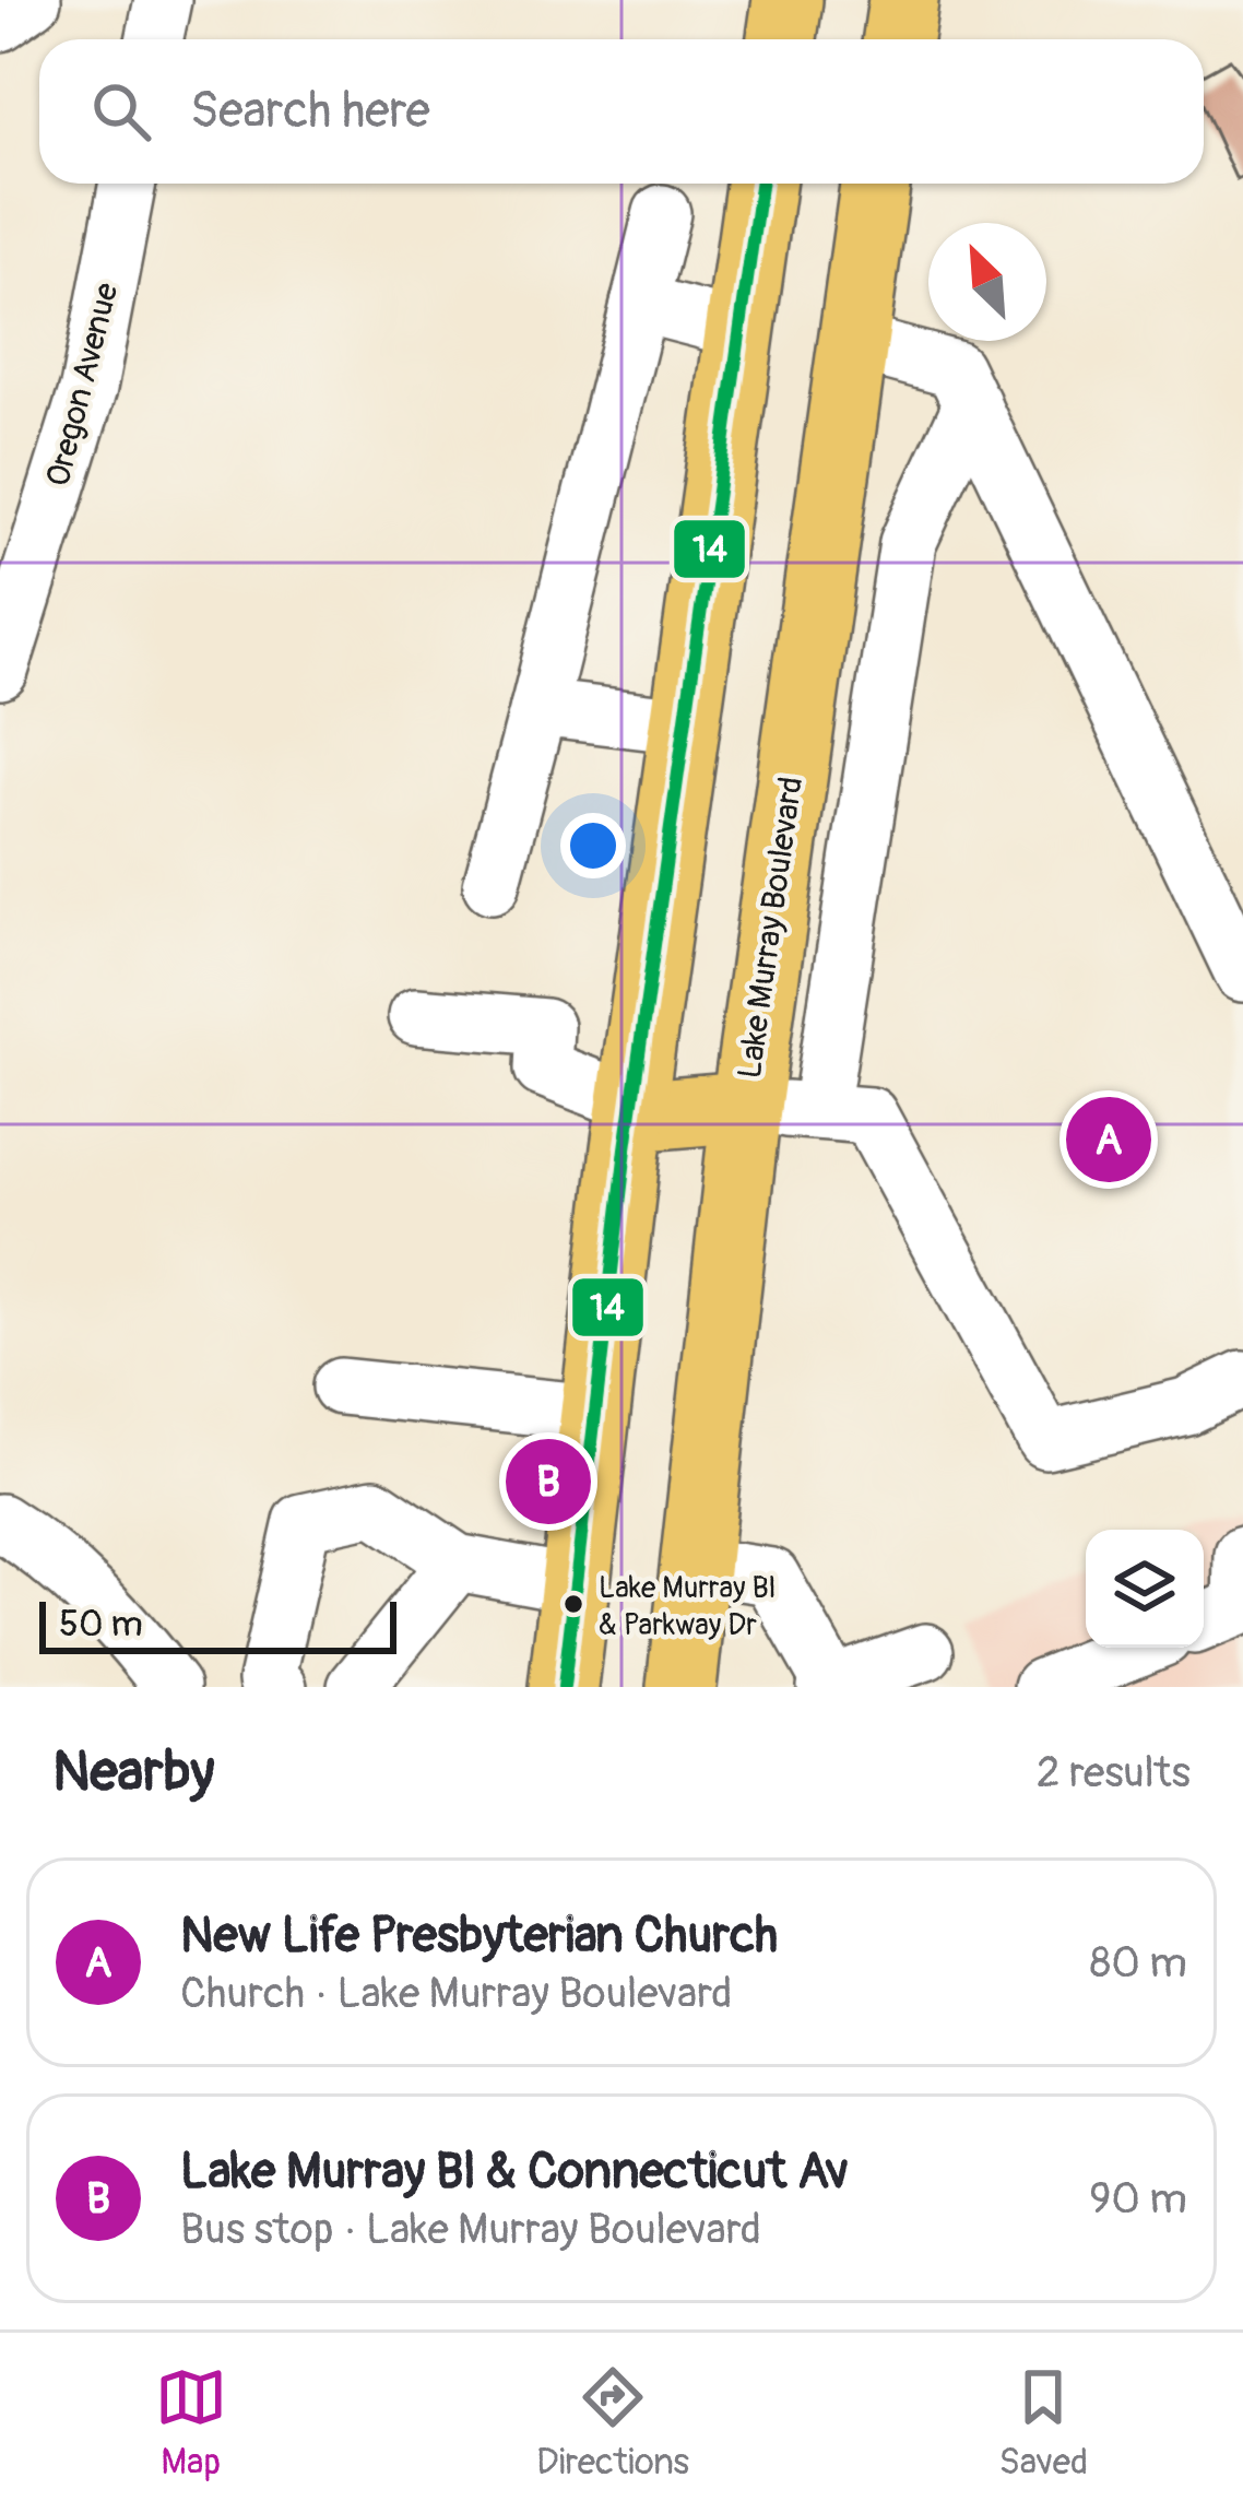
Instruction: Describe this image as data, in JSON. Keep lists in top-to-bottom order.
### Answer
{
  "streets": {
    "main road": ["Lake Murray Boulevard"],
    "street": ["Oregon Avenue"]
  },
  "places": ["Lake Murray Bl & Parkway Dr"],
  "lines": ["transit line 14"],
  "scale_bar": "50 m",
  "north": "top left",
  "page": {
    "search": "Search here",
    "pins": ["A", "B"],
    "scale": "50 m",
    "heading": ["Nearby", "2 results"],
    "list": [
      {
        "mark": "A",
        "name": "New Life Presbyterian Church",
        "note": "Church · Lake Murray Boulevard",
        "value": "80 m"
      },
      {
        "mark": "B",
        "name": "Lake Murray Bl & Connecticut Av",
        "note": "Bus stop · Lake Murray Boulevard",
        "value": "90 m"
      }
    ],
    "nav": ["Map", "Directions", "Saved"]
  }
}
